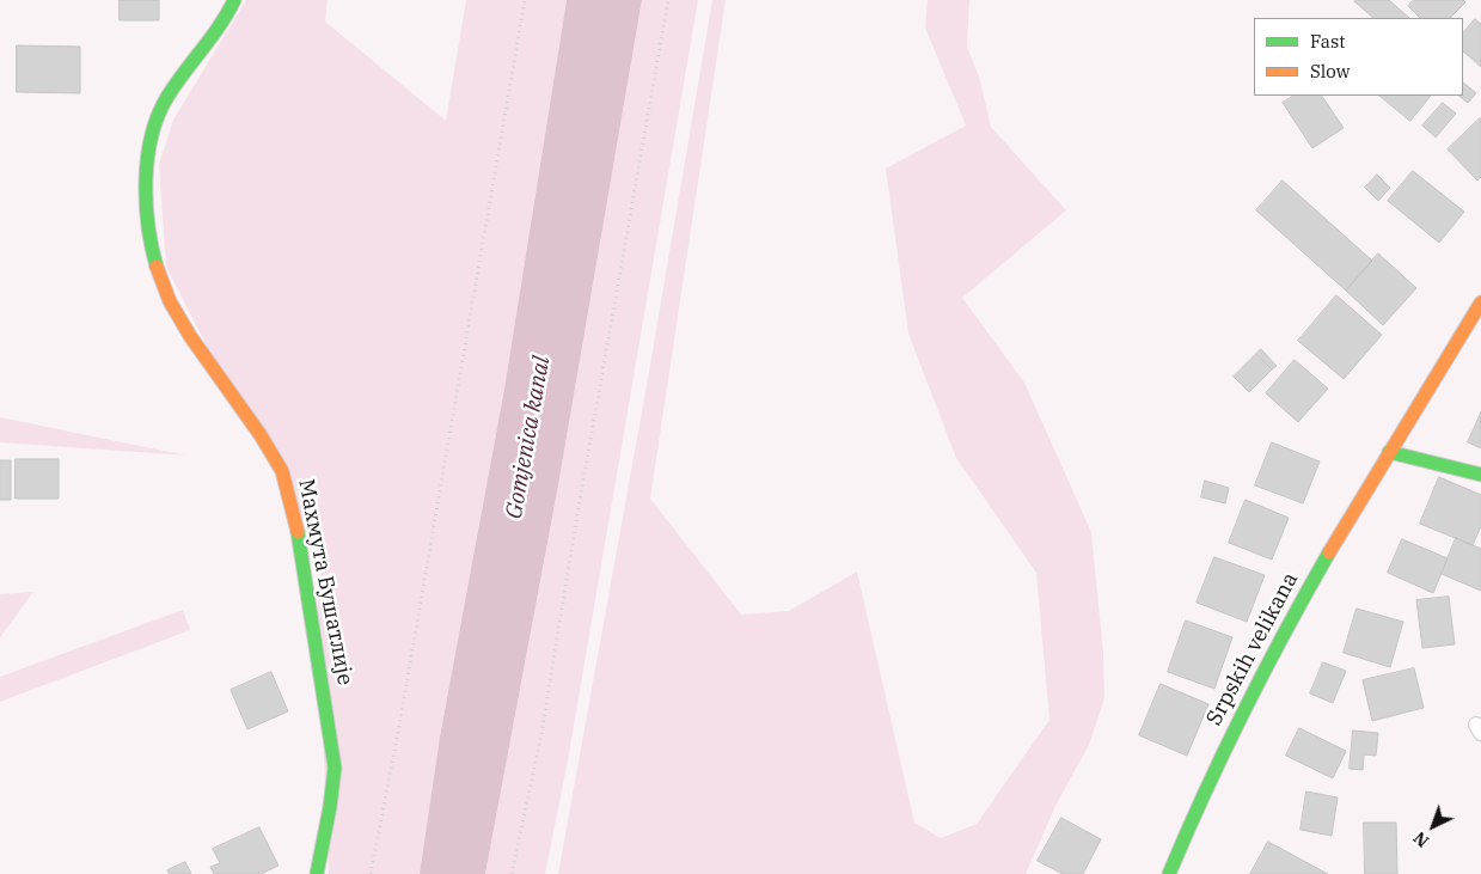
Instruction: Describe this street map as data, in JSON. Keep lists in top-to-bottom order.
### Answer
{
  "streets": {
    "street": ["Махмута Бушатлије", "Srpskih velikana"]
  },
  "water": ["Gomjenica kanal"],
  "legend": ["Fast", "Slow"],
  "north": "bottom left"
}
